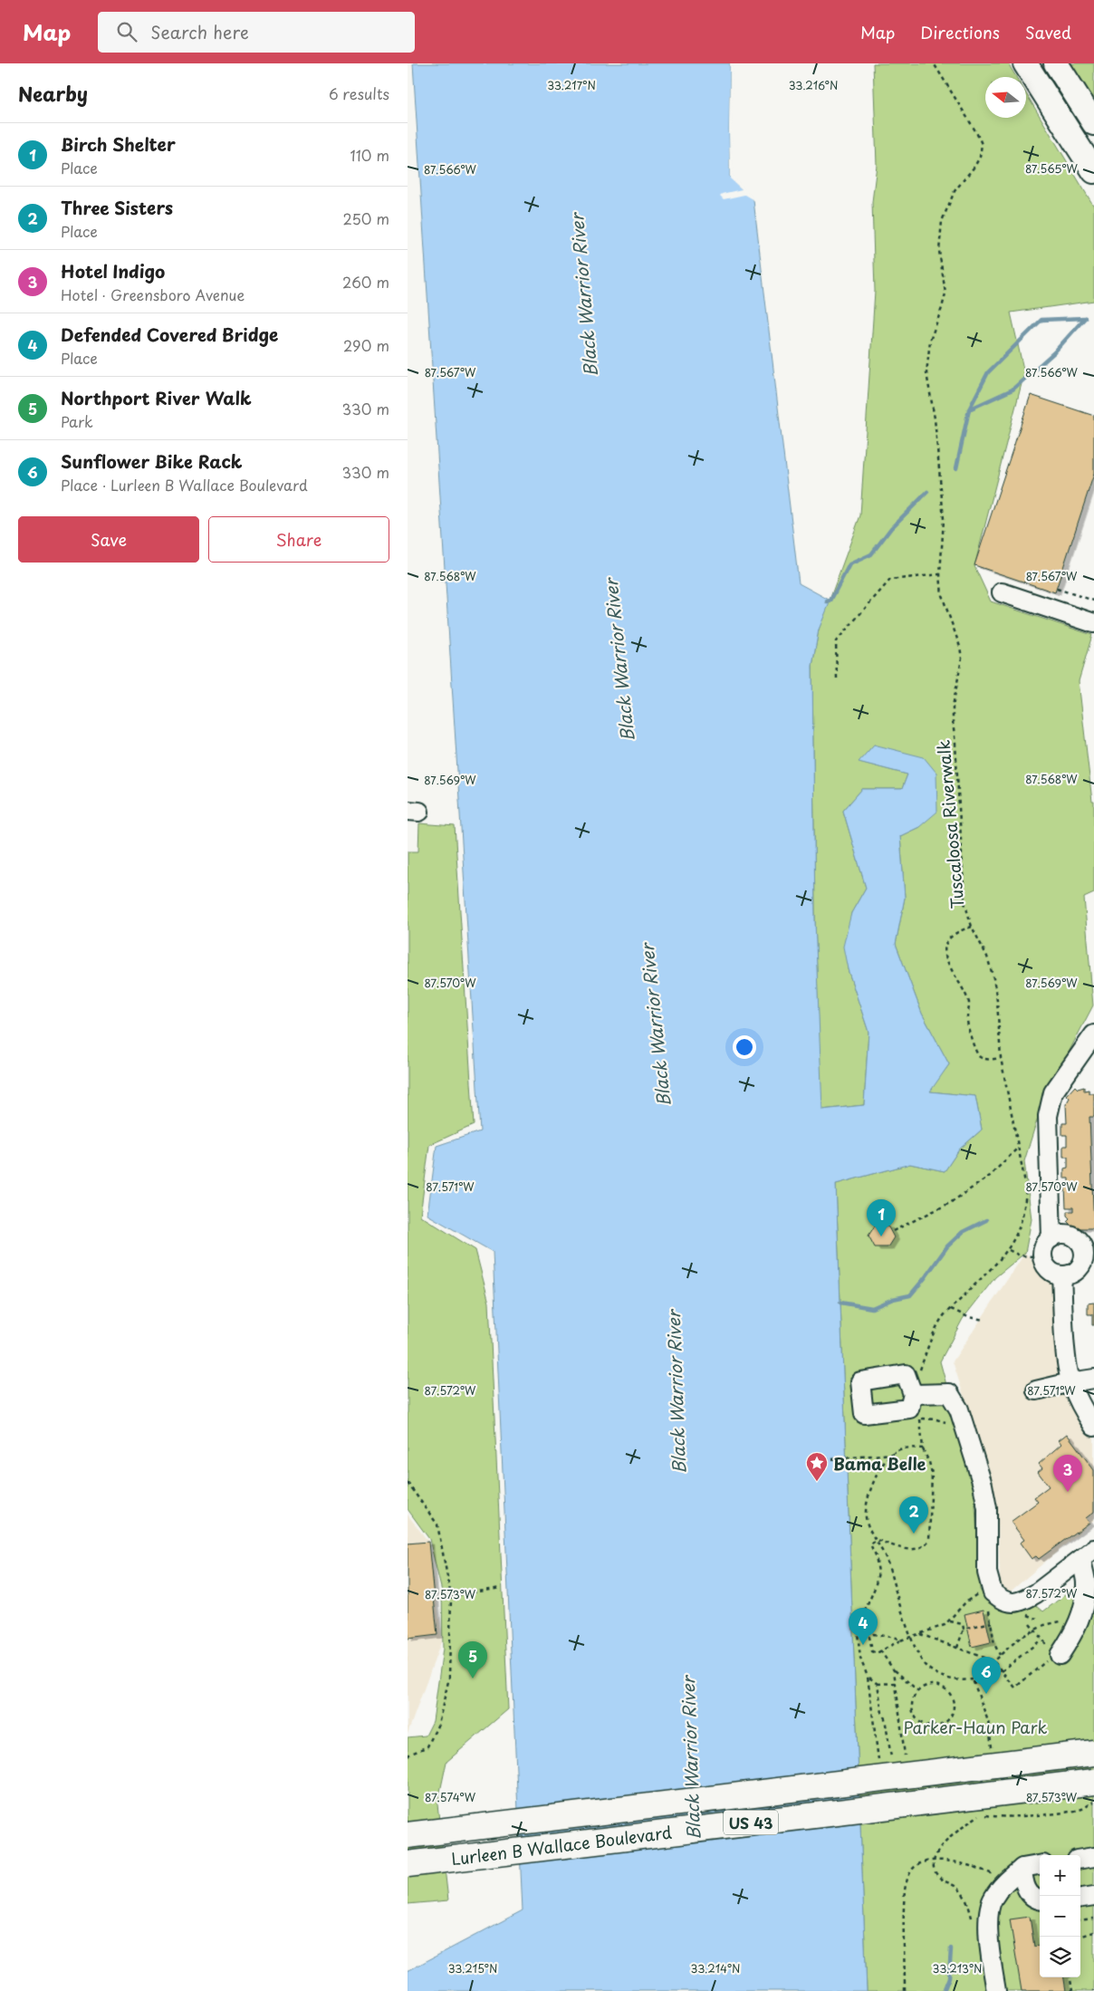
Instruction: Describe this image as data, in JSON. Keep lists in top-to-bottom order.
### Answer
{
  "streets": {
    "highway": ["US 43", "Lurleen B Wallace Boulevard"],
    "path": ["Tuscaloosa Riverwalk"]
  },
  "water": ["Black Warrior River"],
  "parks": ["Parker-Haun Park"],
  "places": {
    "place": ["Bama Belle"]
  },
  "north": "left",
  "page": {
    "header": "Map",
    "search": "Search here",
    "nav": ["Map", "Directions", "Saved"],
    "heading": ["Nearby", "6 results"],
    "list": [
      {
        "mark": "1",
        "name": "Birch Shelter",
        "note": "Place",
        "value": "110 m"
      },
      {
        "mark": "2",
        "name": "Three Sisters",
        "note": "Place",
        "value": "250 m"
      },
      {
        "mark": "3",
        "name": "Hotel Indigo",
        "note": "Hotel · Greensboro Avenue",
        "value": "260 m"
      },
      {
        "mark": "4",
        "name": "Defended Covered Bridge",
        "note": "Place",
        "value": "290 m"
      },
      {
        "mark": "5",
        "name": "Northport River Walk",
        "note": "Park",
        "value": "330 m"
      },
      {
        "mark": "6",
        "name": "Sunflower Bike Rack",
        "note": "Place · Lurleen B Wallace Boulevard",
        "value": "330 m"
      }
    ],
    "buttons": ["Save", "Share"],
    "pins": [
      "1",
      "3",
      "2",
      "4",
      "5",
      "6"
    ],
    "map_buttons": ["+", "−"]
  },
  "coordinates": [
    "33.217°N",
    "33.216°N",
    "87.565°W",
    "87.566°W",
    "87.567°W",
    "87.568°W",
    "87.569°W",
    "87.570°W",
    "87.571°W",
    "87.572°W",
    "87.573°W",
    "87.574°W",
    "33.215°N",
    "33.214°N",
    "33.213°N"
  ]
}
